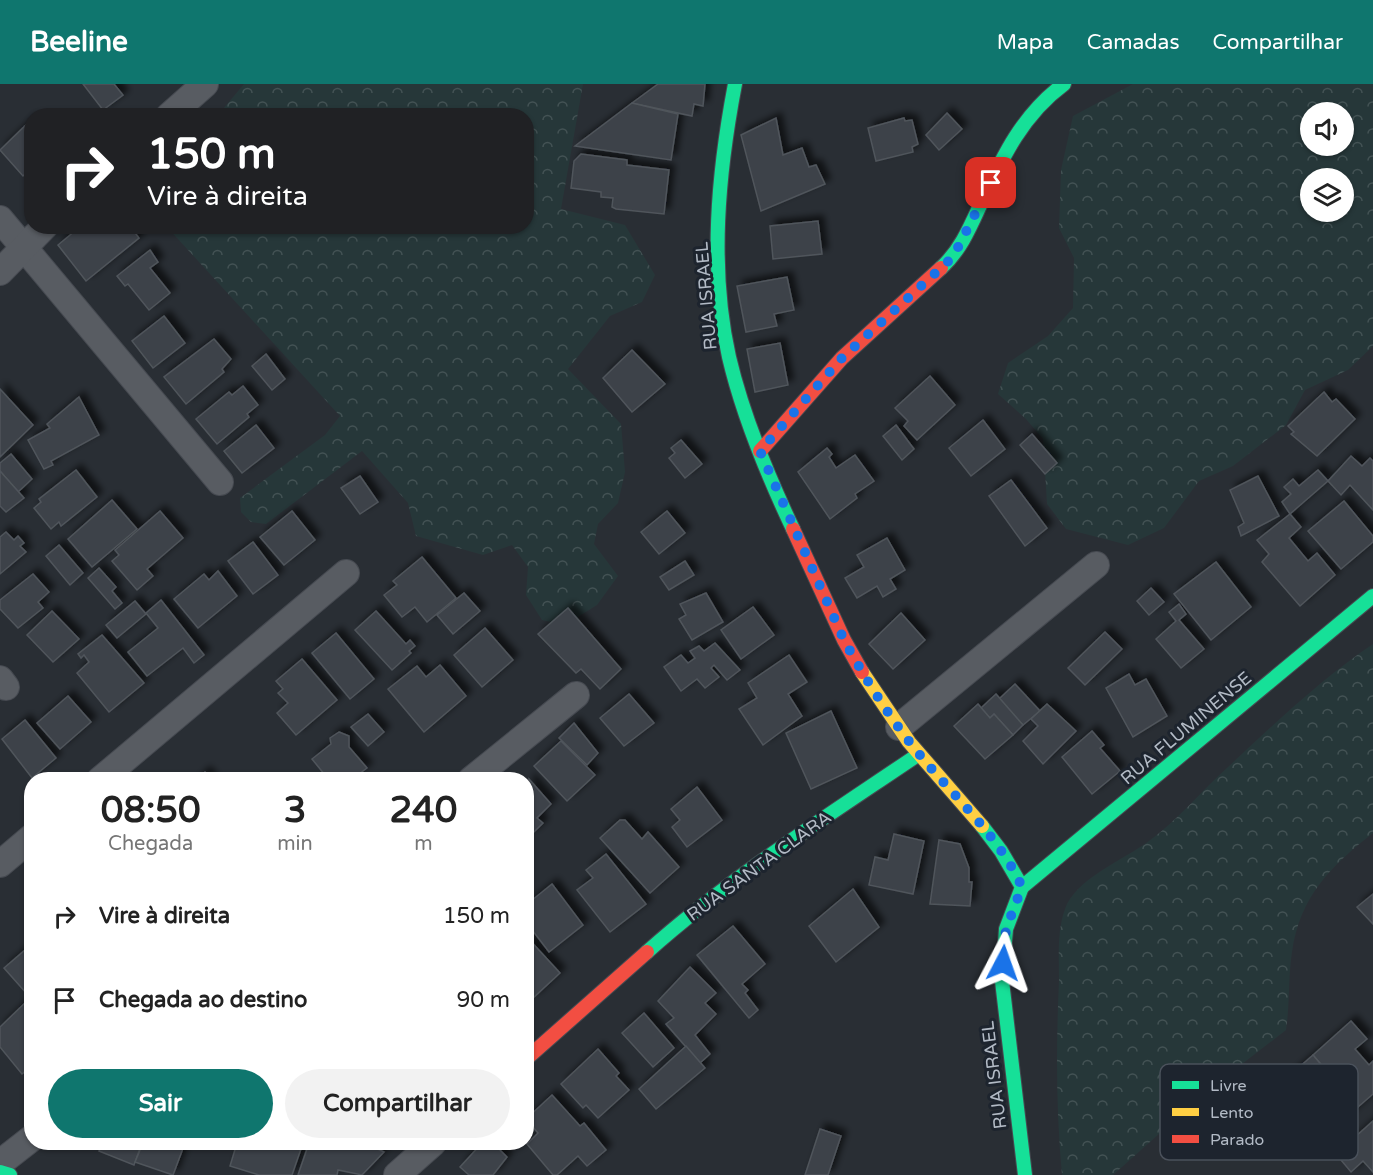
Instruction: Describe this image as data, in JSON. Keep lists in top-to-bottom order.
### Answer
{
  "streets": {
    "street": ["RUA ISRAEL", "RUA FLUMINENSE", "RUA SANTA CLARA"]
  },
  "crossings": [
    ["RUA ISRAEL", "RUA FLUMINENSE"],
    ["RUA ISRAEL", "RUA SANTA CLARA"]
  ],
  "legend": ["Livre", "Lento", "Parado"],
  "page": {
    "header": "Beeline",
    "nav": ["Mapa", "Camadas", "Compartilhar"],
    "turn": ["150 m", "Vire à direita"],
    "eta": [
      "08:50",
      "Chegada",
      "3",
      "min",
      "240",
      "m"
    ],
    "list": [
      {
        "name": "Vire à direita",
        "value": "150 m"
      },
      {
        "name": "Chegada ao destino",
        "value": "90 m"
      }
    ],
    "buttons": ["Sair", "Compartilhar"]
  }
}
